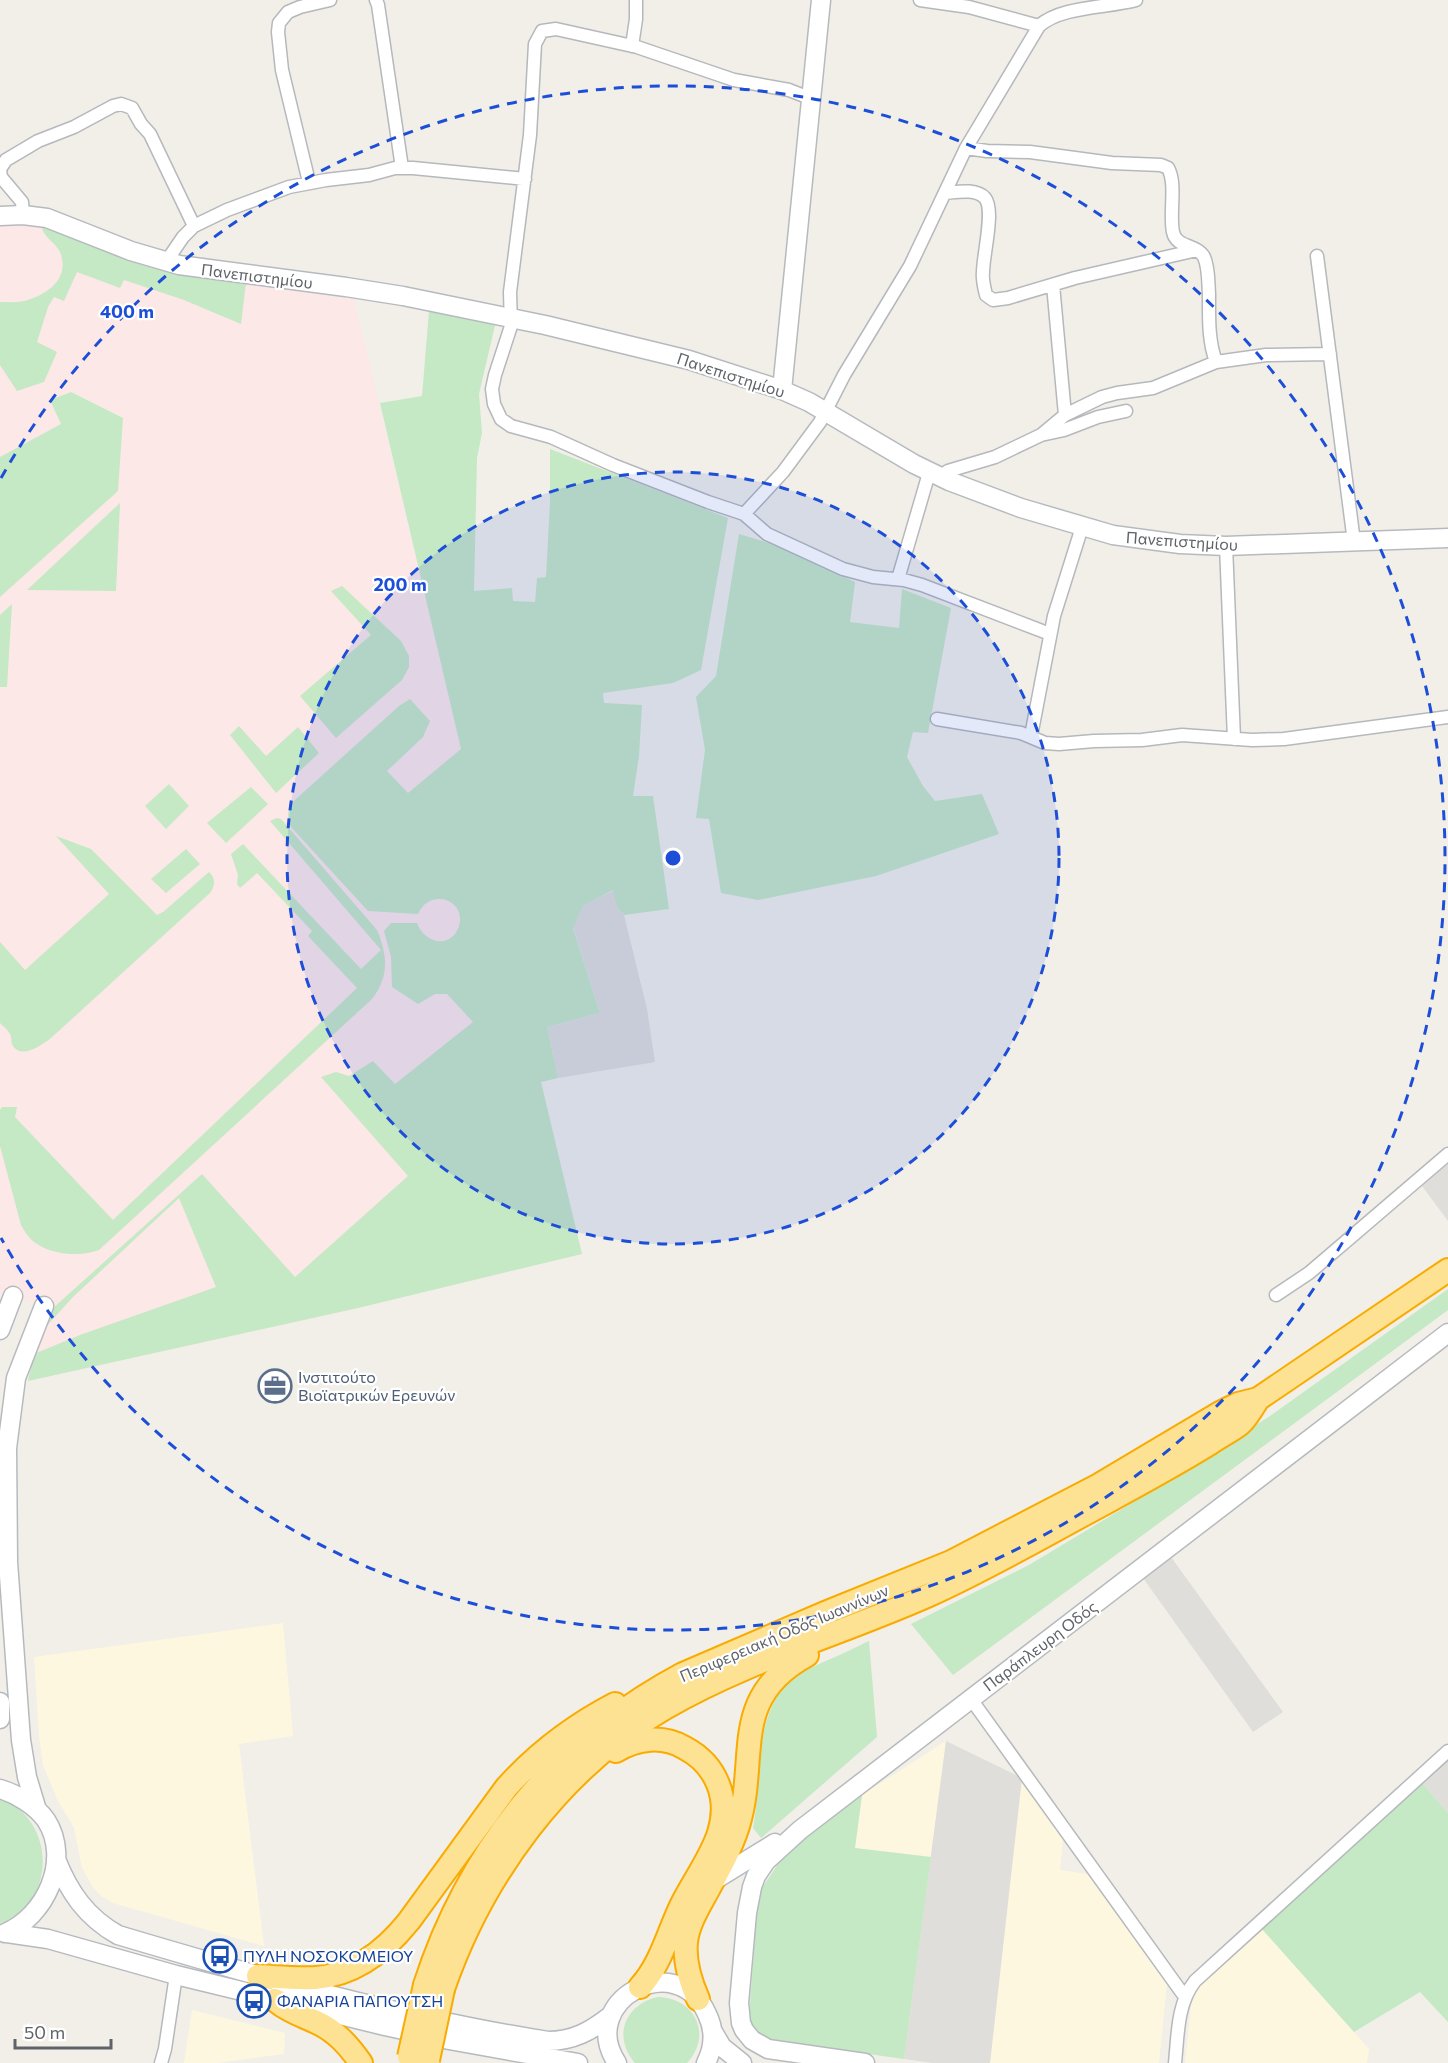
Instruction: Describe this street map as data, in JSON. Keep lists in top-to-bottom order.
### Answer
{
  "streets": {
    "highway": ["Περιφερειακή Οδός Ιωαννίνων"],
    "street": ["Πανεπιστημίου", "Παράπλευρη Οδός"]
  },
  "places": {
    "office": ["Ινστιτούτο Βιοϊατρικών Ερευνών"],
    "bus stop": ["ΠΥΛΗ ΝΟΣΟΚΟΜΕΙΟΥ", "ΦΑΝΑΡΙΑ ΠΑΠΟΥΤΣΗ"]
  },
  "scale_bar": "50 m",
  "rings": ["400 m", "200 m"]
}
